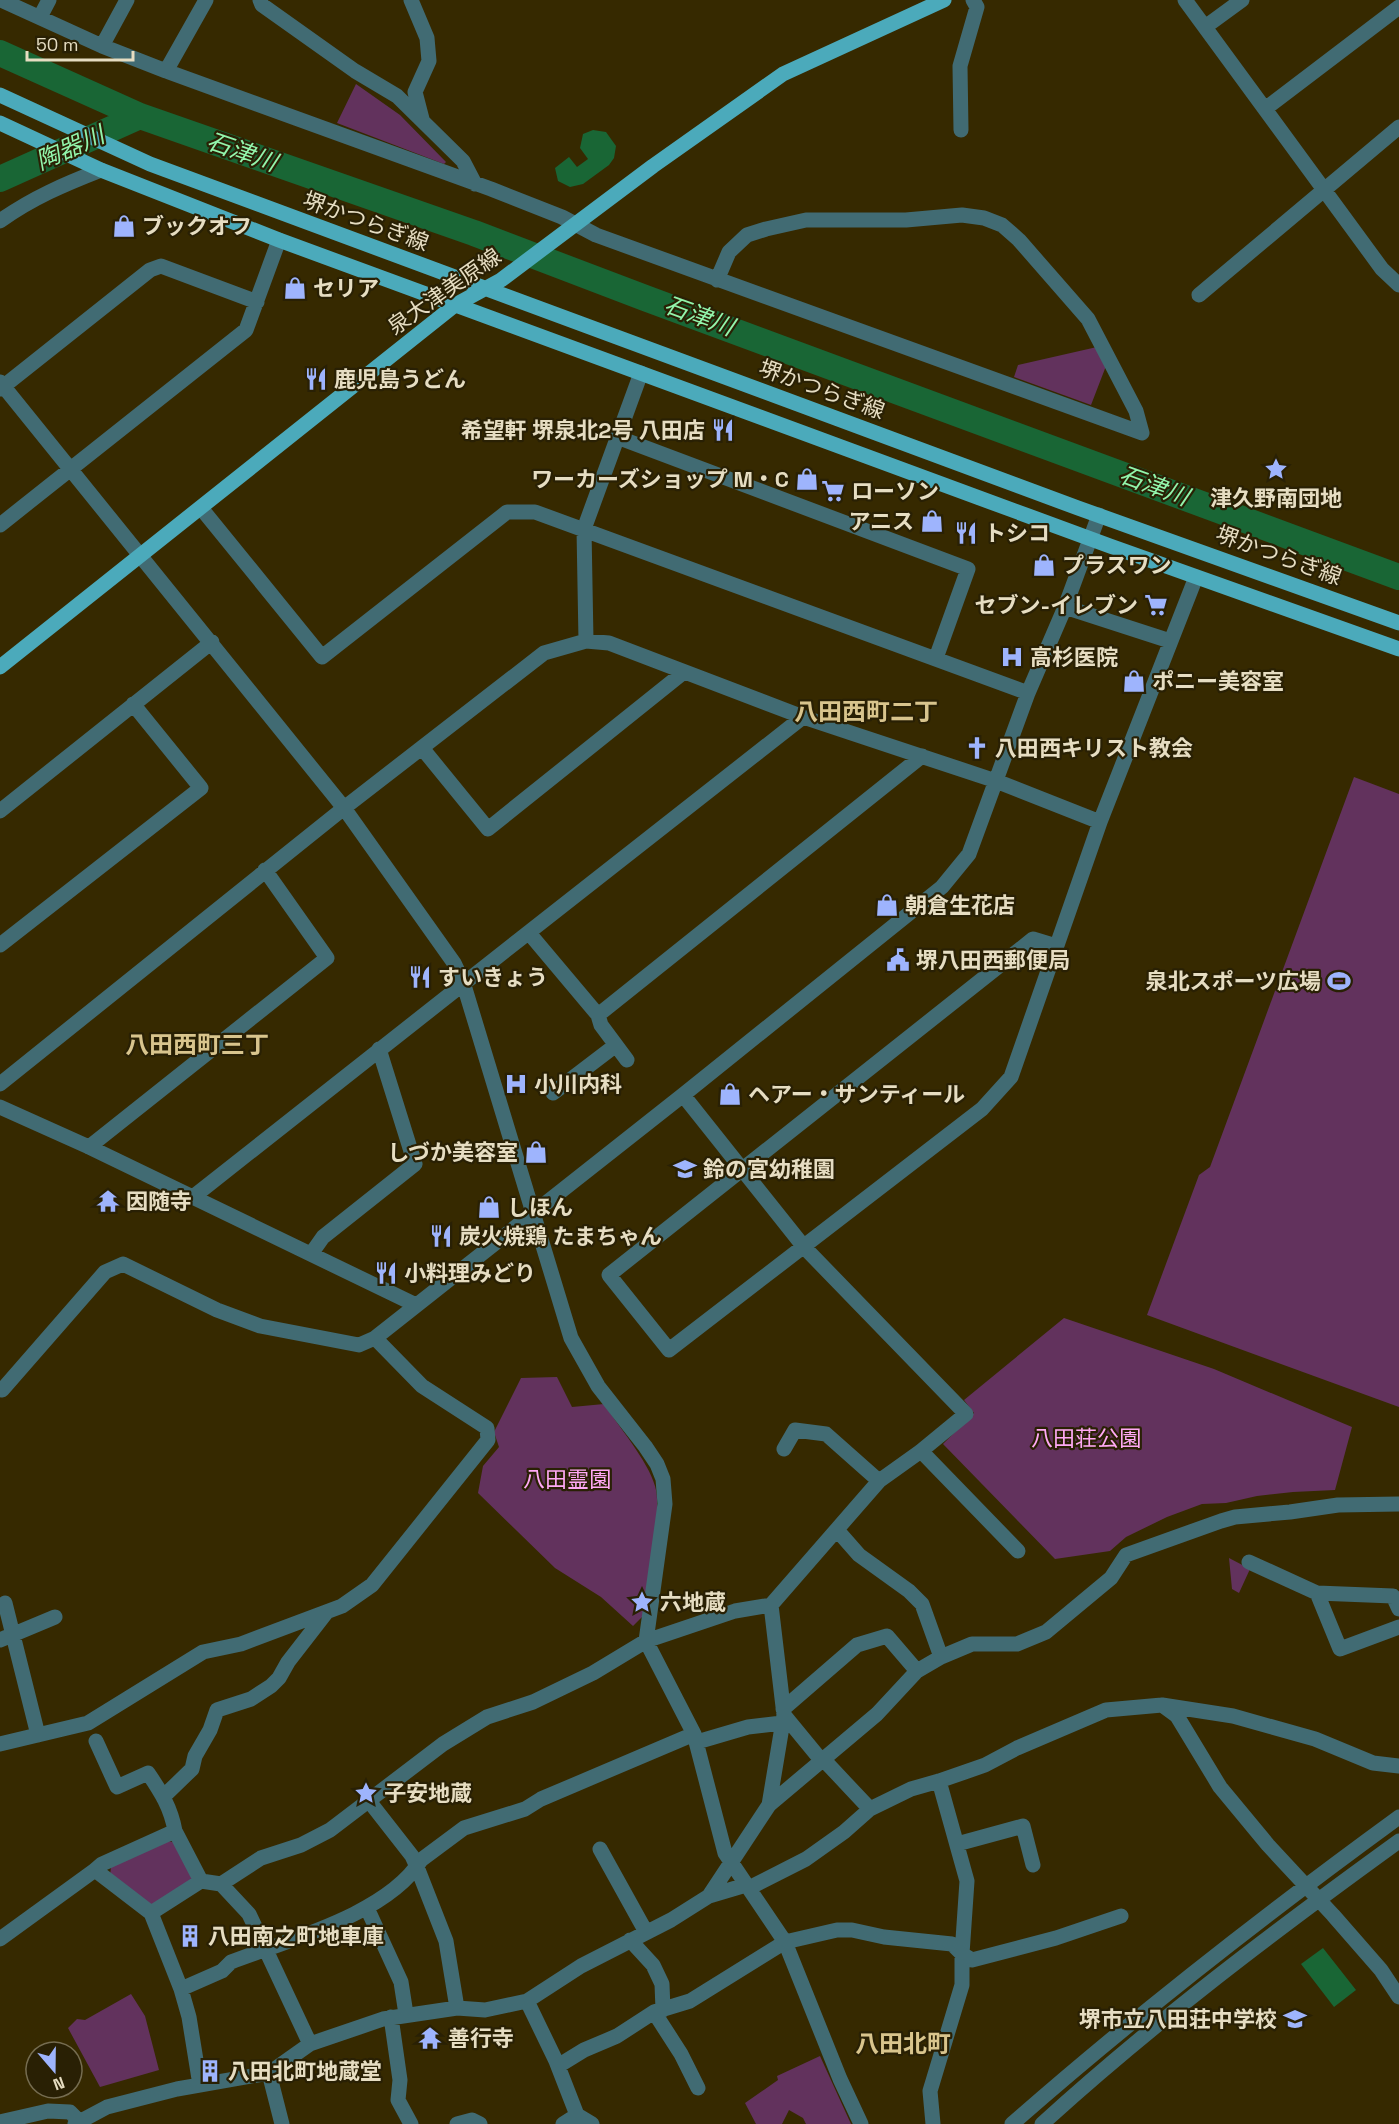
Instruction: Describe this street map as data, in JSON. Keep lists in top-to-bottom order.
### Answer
{
  "streets": {
    "main road": ["堺かつらぎ線", "泉大津美原線"]
  },
  "crossings": [
    ["堺かつらぎ線", "泉大津美原線"]
  ],
  "districts": ["八田西町二丁", "八田西町三丁", "八田北町"],
  "water": ["陶器川", "石津川"],
  "parks": ["八田荘公園", "八田霊園"],
  "places": {
    "shop": [
      "ブックオフ",
      "セリア",
      "ワーカーズショップ M・C",
      "アニス",
      "プラスワン",
      "ポニー美容室",
      "朝倉生花店",
      "ヘアー・サンティール",
      "しづか美容室",
      "しほん"
    ],
    "restaurant": [
      "鹿児島うどん",
      "希望軒 堺泉北2号 八田店",
      "トシコ",
      "すいきょう",
      "炭火焼鶏 たまちゃん",
      "小料理みどり"
    ],
    "place": ["津久野南団地", "六地蔵", "子安地蔵"],
    "supermarket": ["ローソン", "セブン-イレブン"],
    "hospital": ["高杉医院", "小川内科"],
    "church": ["八田西キリスト教会"],
    "public building": ["堺八田西郵便局"],
    "sports": ["泉北スポーツ広場"],
    "school or university": ["鈴の宮幼稚園", "堺市立八田荘中学校"],
    "temple": ["因随寺", "善行寺"],
    "building": ["八田南之町地車庫", "八田北町地蔵堂"]
  },
  "scale_bar": "50 m",
  "north": "bottom"
}
